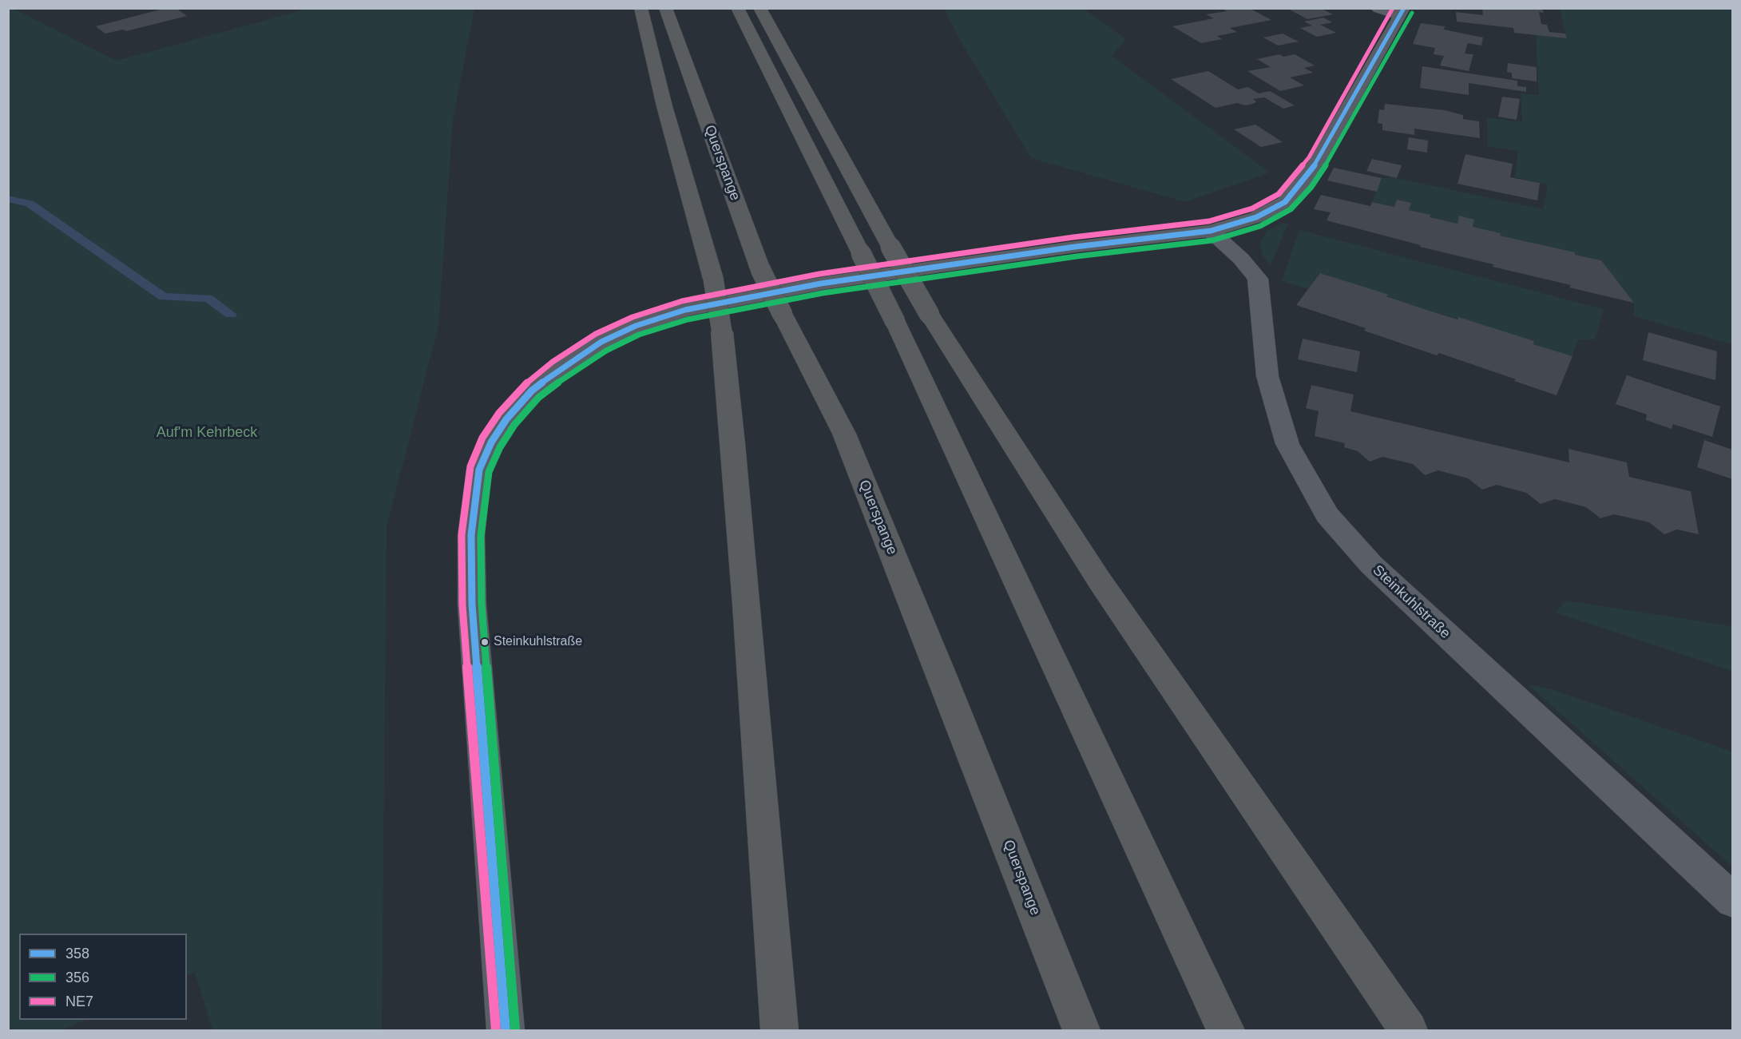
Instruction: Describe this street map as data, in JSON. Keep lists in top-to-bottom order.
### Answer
{
  "streets": {
    "highway": ["Querspange"],
    "street": ["Steinkuhlstraße"]
  },
  "parks": ["Auf'm Kehrbeck"],
  "places": ["Steinkuhlstraße"],
  "lines": ["transit line 358", "transit line NE7", "transit line 356"],
  "legend": ["358", "356", "NE7"]
}
